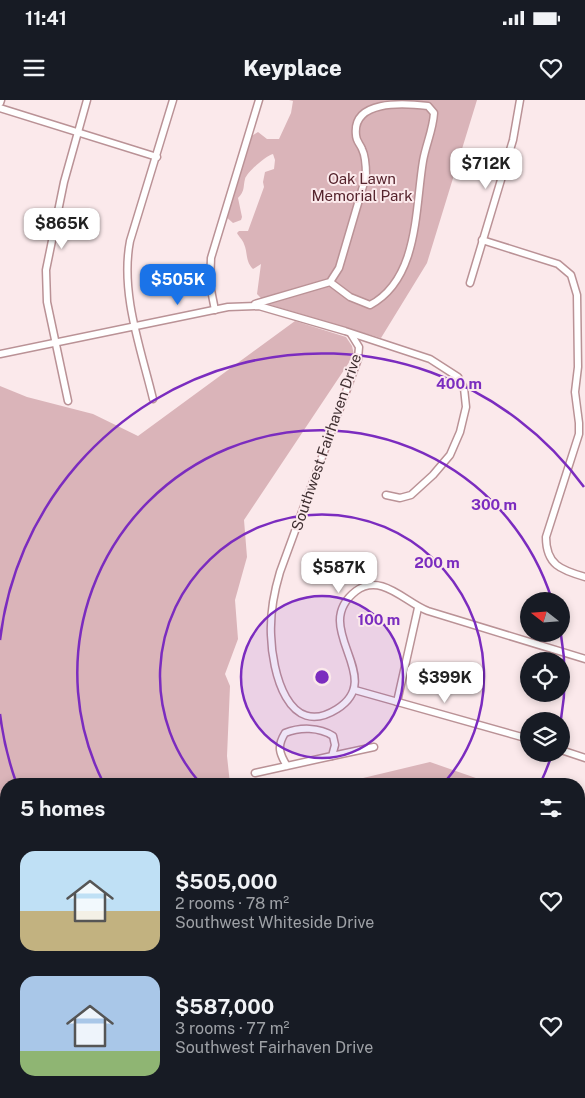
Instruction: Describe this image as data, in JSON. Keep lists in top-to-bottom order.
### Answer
{
  "streets": {
    "street": ["Southwest Fairhaven Drive"]
  },
  "parks": ["Oak Lawn Memorial Park"],
  "north": "left",
  "page": {
    "status": "11:41",
    "header": "Keyplace",
    "price": [
      "$712K",
      "$865K",
      "$505K",
      "$587K",
      "$399K"
    ],
    "heading": "5 homes",
    "list": [
      {
        "name": "$505,000",
        "note": "2 rooms · 78 m² · Southwest Whiteside Drive"
      },
      {
        "name": "$587,000",
        "note": "3 rooms · 77 m² · Southwest Fairhaven Drive"
      }
    ]
  },
  "rings": [
    "400 m",
    "300 m",
    "200 m",
    "100 m"
  ]
}
